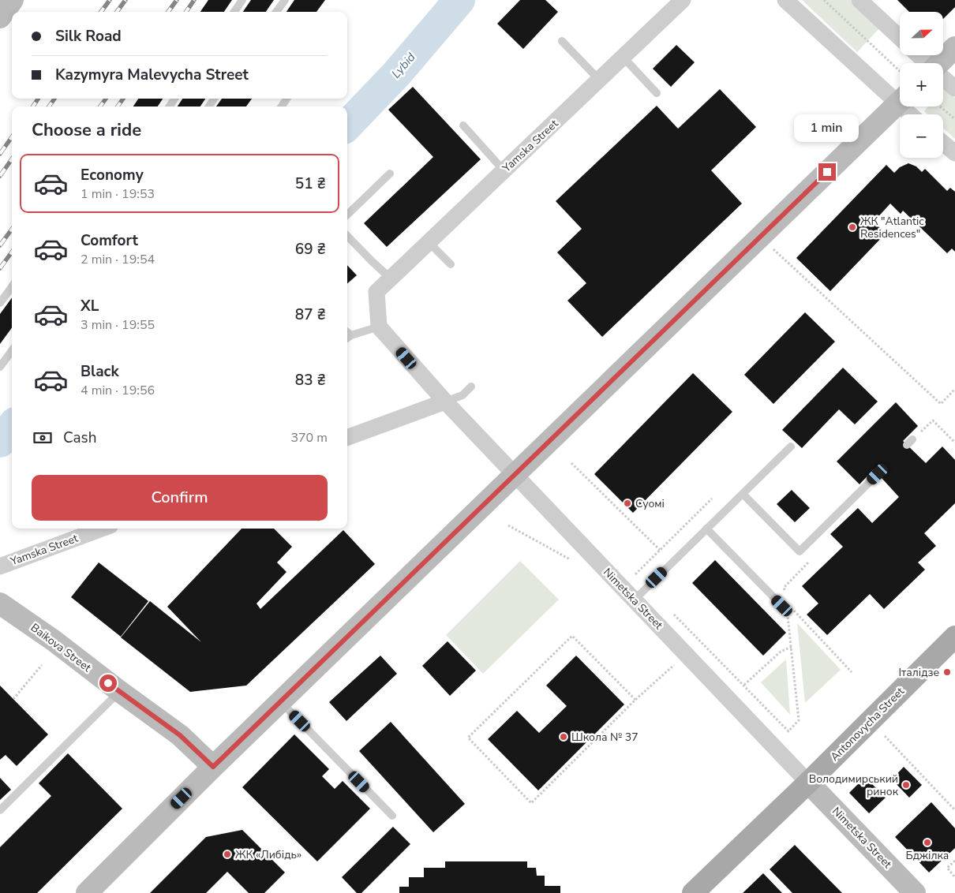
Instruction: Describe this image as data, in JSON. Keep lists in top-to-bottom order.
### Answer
{
  "streets": {
    "main road": ["Nimetska Street", "Baikova Street", "Antonovycha Street"],
    "street": ["Yamska Street"]
  },
  "crossings": [
    ["Yamska Street", "Nimetska Street"],
    ["Nimetska Street", "Antonovycha Street"]
  ],
  "water": ["Lybid"],
  "places": [
    "ЖК \"Atlantic Residences\"",
    "Суомі",
    "Італідзе",
    "Школа № 37",
    "Володимирський ринок",
    "Бджілка",
    "ЖК «Либідь»"
  ],
  "north": "right",
  "page": {
    "map_buttons": ["+", "−"],
    "banner": ["Silk Road", "Kazymyra Malevycha Street"],
    "heading": "Choose a ride",
    "bubble": "1 min",
    "list": [
      {
        "name": "Economy",
        "note": "1 min · 19:53",
        "value": "51 ₴"
      },
      {
        "name": "Comfort",
        "note": "2 min · 19:54",
        "value": "69 ₴"
      },
      {
        "name": "XL",
        "note": "3 min · 19:55",
        "value": "87 ₴"
      },
      {
        "name": "Black",
        "note": "4 min · 19:56",
        "value": "83 ₴"
      }
    ],
    "pay": ["Cash", "370 m"],
    "buttons": "Confirm"
  }
}
